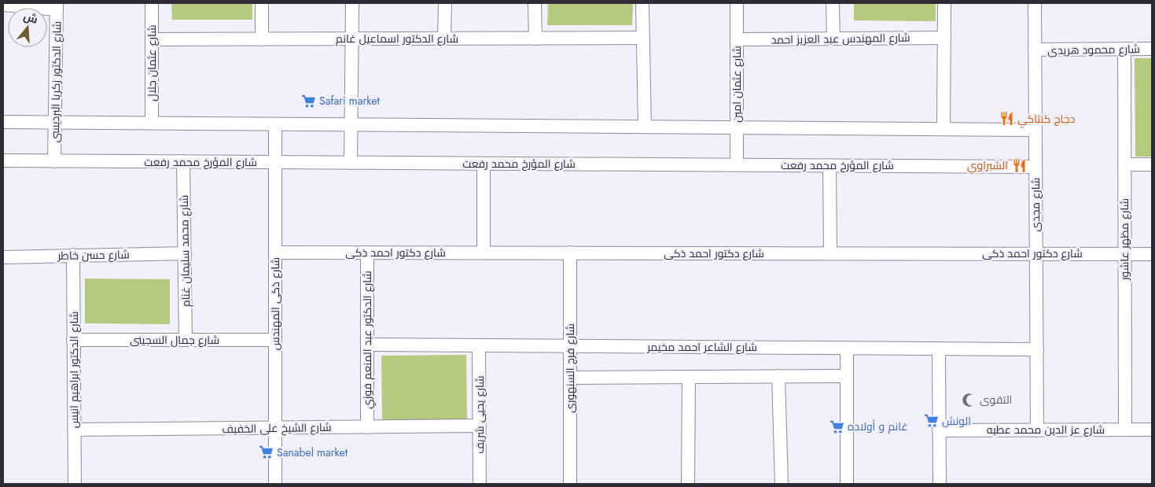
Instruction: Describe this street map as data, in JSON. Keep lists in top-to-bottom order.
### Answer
{
  "streets": {
    "street": [
      "شارع الدكتور اسماعيل غانم",
      "شارع المهندس عبد العزيز احمد",
      "شارع محمود هريدى",
      "شارع عثمان جلال",
      "شارع الدكتور زكريا البرديسى",
      "شارع عثمان امين",
      "شارع المؤرخ محمد رفعت",
      "شارع مجدى",
      "شارع مظهر عاشور",
      "شارع محمد سليمان غنام",
      "شارع دكتور احمد ذكى",
      "شارع حسن خاطر",
      "شارع ذكى المهندس",
      "شارع جمال السجينى",
      "شارع الدكتور عبد المنعم فوزي",
      "شارع الشاعر احمد مخيمر",
      "شارع فرج السنهورى",
      "شارع الدكتور ابراهيم انيس",
      "شارع يحيى شريف",
      "شارع الشيخ على الخفيف",
      "شارع عز الدين محمد عطيه"
    ]
  },
  "crossings": [
    ["شارع الدكتور اسماعيل غانم", "شارع عثمان جلال"],
    ["شارع المهندس عبد العزيز احمد", "شارع عثمان امين"],
    ["شارع محمود هريدى", "شارع مجدى"],
    ["شارع محمود هريدى", "شارع مظهر عاشور"],
    ["شارع الدكتور زكريا البرديسى", "شارع المؤرخ محمد رفعت"],
    ["شارع عثمان امين", "شارع المؤرخ محمد رفعت"],
    ["شارع المؤرخ محمد رفعت", "شارع مجدى"],
    ["شارع المؤرخ محمد رفعت", "شارع محمد سليمان غنام"],
    ["شارع المؤرخ محمد رفعت", "شارع ذكى المهندس"],
    ["شارع مجدى", "شارع دكتور احمد ذكى"],
    ["شارع مجدى", "شارع الشاعر احمد مخيمر"],
    ["شارع مجدى", "شارع عز الدين محمد عطيه"],
    ["شارع مظهر عاشور", "شارع دكتور احمد ذكى"],
    ["شارع مظهر عاشور", "شارع عز الدين محمد عطيه"],
    ["شارع محمد سليمان غنام", "شارع حسن خاطر"],
    ["شارع محمد سليمان غنام", "شارع جمال السجينى"],
    ["شارع دكتور احمد ذكى", "شارع ذكى المهندس"],
    ["شارع دكتور احمد ذكى", "شارع الدكتور عبد المنعم فوزي"],
    ["شارع دكتور احمد ذكى", "شارع فرج السنهورى"],
    ["شارع حسن خاطر", "شارع الدكتور ابراهيم انيس"],
    ["شارع ذكى المهندس", "شارع جمال السجينى"],
    ["شارع ذكى المهندس", "شارع الشيخ على الخفيف"],
    ["شارع جمال السجينى", "شارع الدكتور ابراهيم انيس"],
    ["شارع الدكتور عبد المنعم فوزي", "شارع الشاعر احمد مخيمر"],
    ["شارع الدكتور عبد المنعم فوزي", "شارع الشيخ على الخفيف"],
    ["شارع الشاعر احمد مخيمر", "شارع فرج السنهورى"],
    ["شارع الشاعر احمد مخيمر", "شارع يحيى شريف"],
    ["شارع الدكتور ابراهيم انيس", "شارع الشيخ على الخفيف"],
    ["شارع يحيى شريف", "شارع الشيخ على الخفيف"]
  ],
  "places": {
    "supermarket": [
      "Safari market",
      "الونش",
      "غانم و أولاده",
      "Sanabel market"
    ],
    "restaurant": ["دجاج كنتاكي", "الشبراوي"],
    "mosque": ["التقوى"]
  },
  "north": "top"
}
